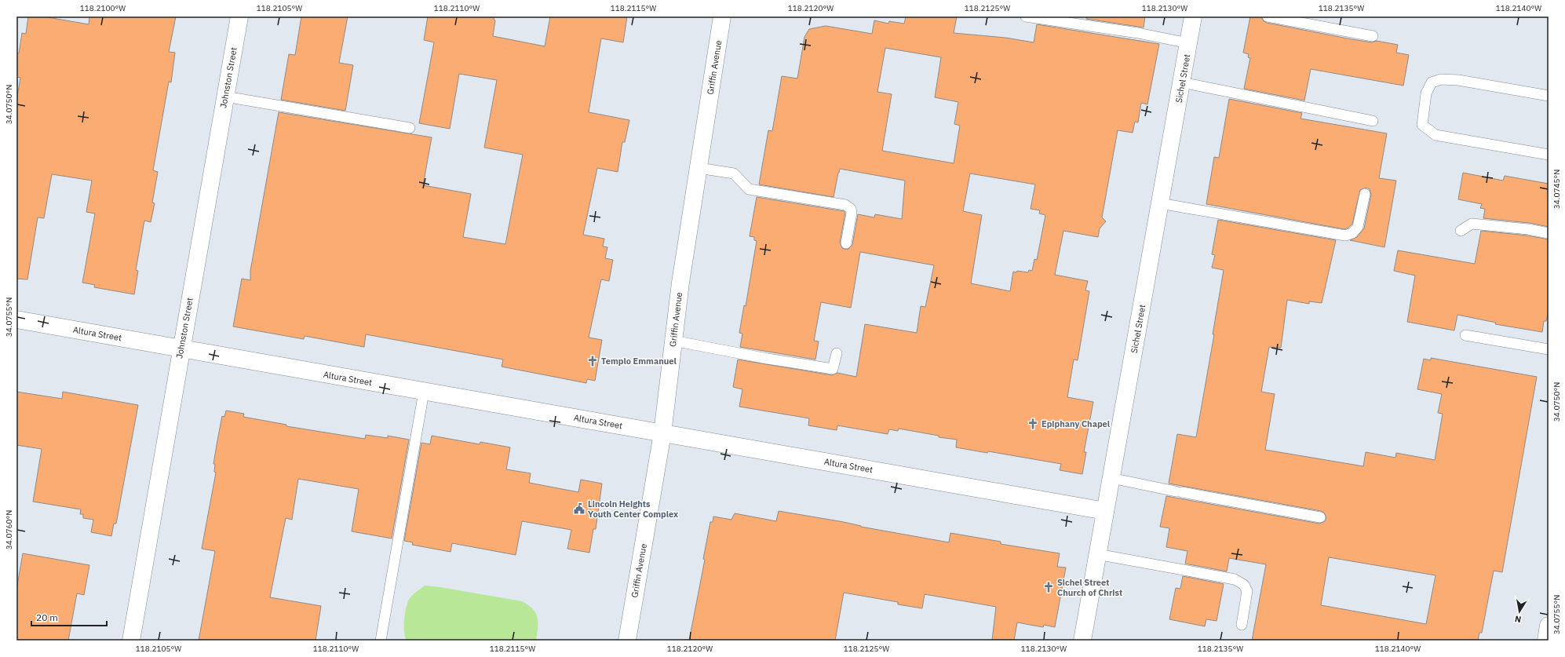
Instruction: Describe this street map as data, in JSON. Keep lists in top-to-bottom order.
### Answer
{
  "streets": {
    "street": [
      "Griffin Avenue",
      "Johnston Street",
      "Sichel Street",
      "Altura Street"
    ]
  },
  "crossings": [
    ["Griffin Avenue", "Altura Street"],
    ["Johnston Street", "Altura Street"],
    ["Sichel Street", "Altura Street"]
  ],
  "places": {
    "church": ["Templo Emmanuel", "Epiphany Chapel", "Sichel Street Church of Christ"],
    "public building": ["Lincoln Heights Youth Center Complex"]
  },
  "scale_bar": "20 m",
  "north": "bottom",
  "coordinates": [
    "118.2100°W",
    "118.2105°W",
    "118.2110°W",
    "118.2115°W",
    "118.2120°W",
    "118.2125°W",
    "118.2130°W",
    "118.2135°W",
    "118.2140°W",
    "34.0750°N",
    "34.0745°N",
    "34.0755°N",
    "34.0760°N"
  ]
}
